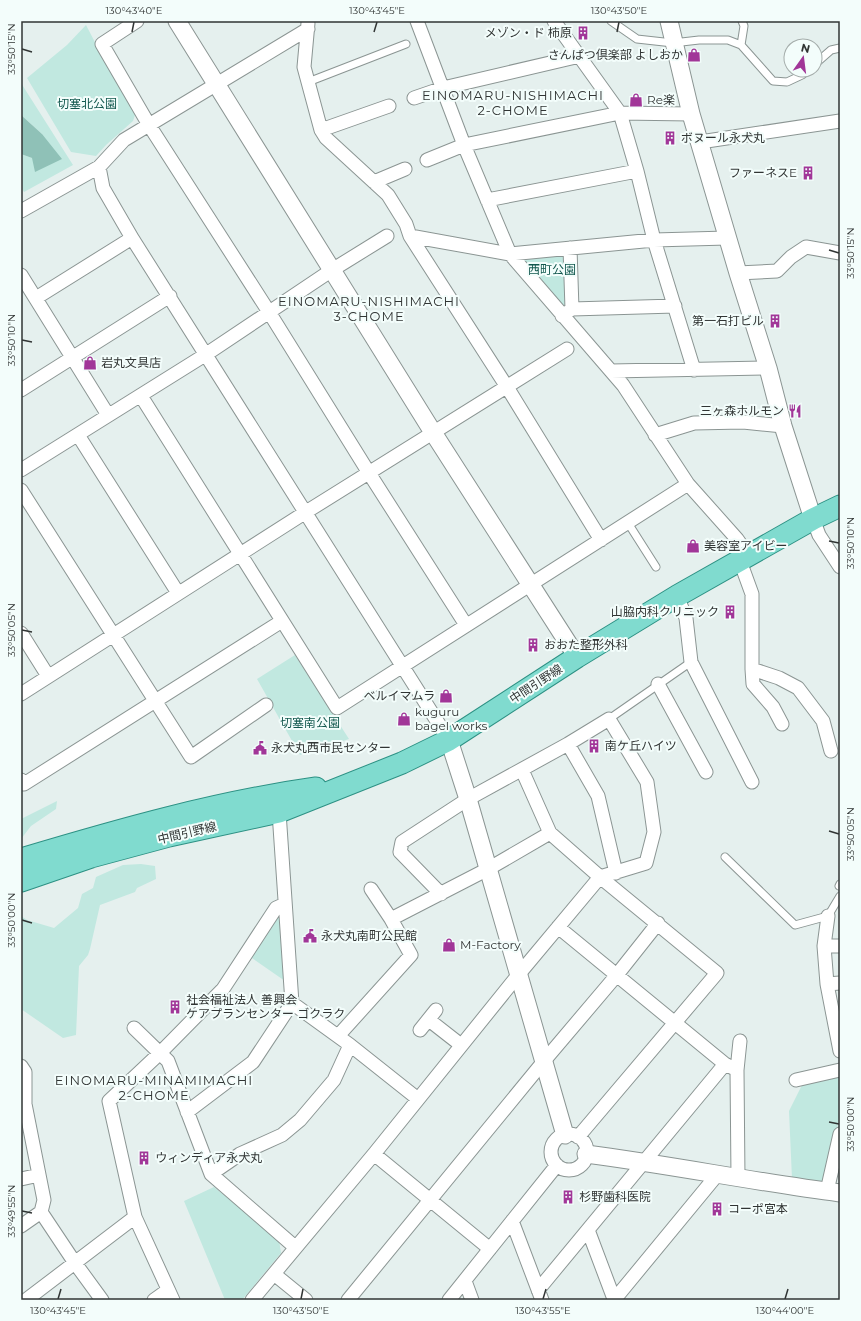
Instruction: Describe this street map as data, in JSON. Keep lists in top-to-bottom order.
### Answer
{
  "streets": {
    "main road": ["中間引野線"]
  },
  "districts": ["EINOMARU-NISHIMACHI 2-CHOME", "EINOMARU-NISHIMACHI 3-CHOME", "EINOMARU-MINAMIMACHI 2-CHOME"],
  "parks": ["切塞北公園", "西町公園", "切塞南公園"],
  "places": {
    "building": [
      "メゾン・ド 柿原",
      "ボヌール永犬丸",
      "ファーネスE",
      "第一石打ビル",
      "山脇内科クリニック",
      "おおた整形外科",
      "南ケ丘ハイツ",
      "社会福祉法人 善興会 ケアプランセンター ゴクラク",
      "ウィンディア永犬丸",
      "杉野歯科医院",
      "コーポ宮本"
    ],
    "shop": [
      "さんぱつ倶楽部 よしおか",
      "Re楽",
      "岩丸文具店",
      "美容室アイビー",
      "ベルイマムラ",
      "kuguru bagel works",
      "M-Factory"
    ],
    "restaurant": ["三ヶ森ホルモン"],
    "public building": ["永犬丸西市民センター", "永犬丸南町公民館"]
  },
  "north": "top",
  "coordinates": [
    "130°43'40\"E",
    "130°43'45\"E",
    "130°43'50\"E",
    "33°50'15\"N",
    "33°50'10\"N",
    "33°50'05\"N",
    "33°50'00\"N",
    "33°49'55\"N",
    "130°43'55\"E",
    "130°44'00\"E"
  ]
}
